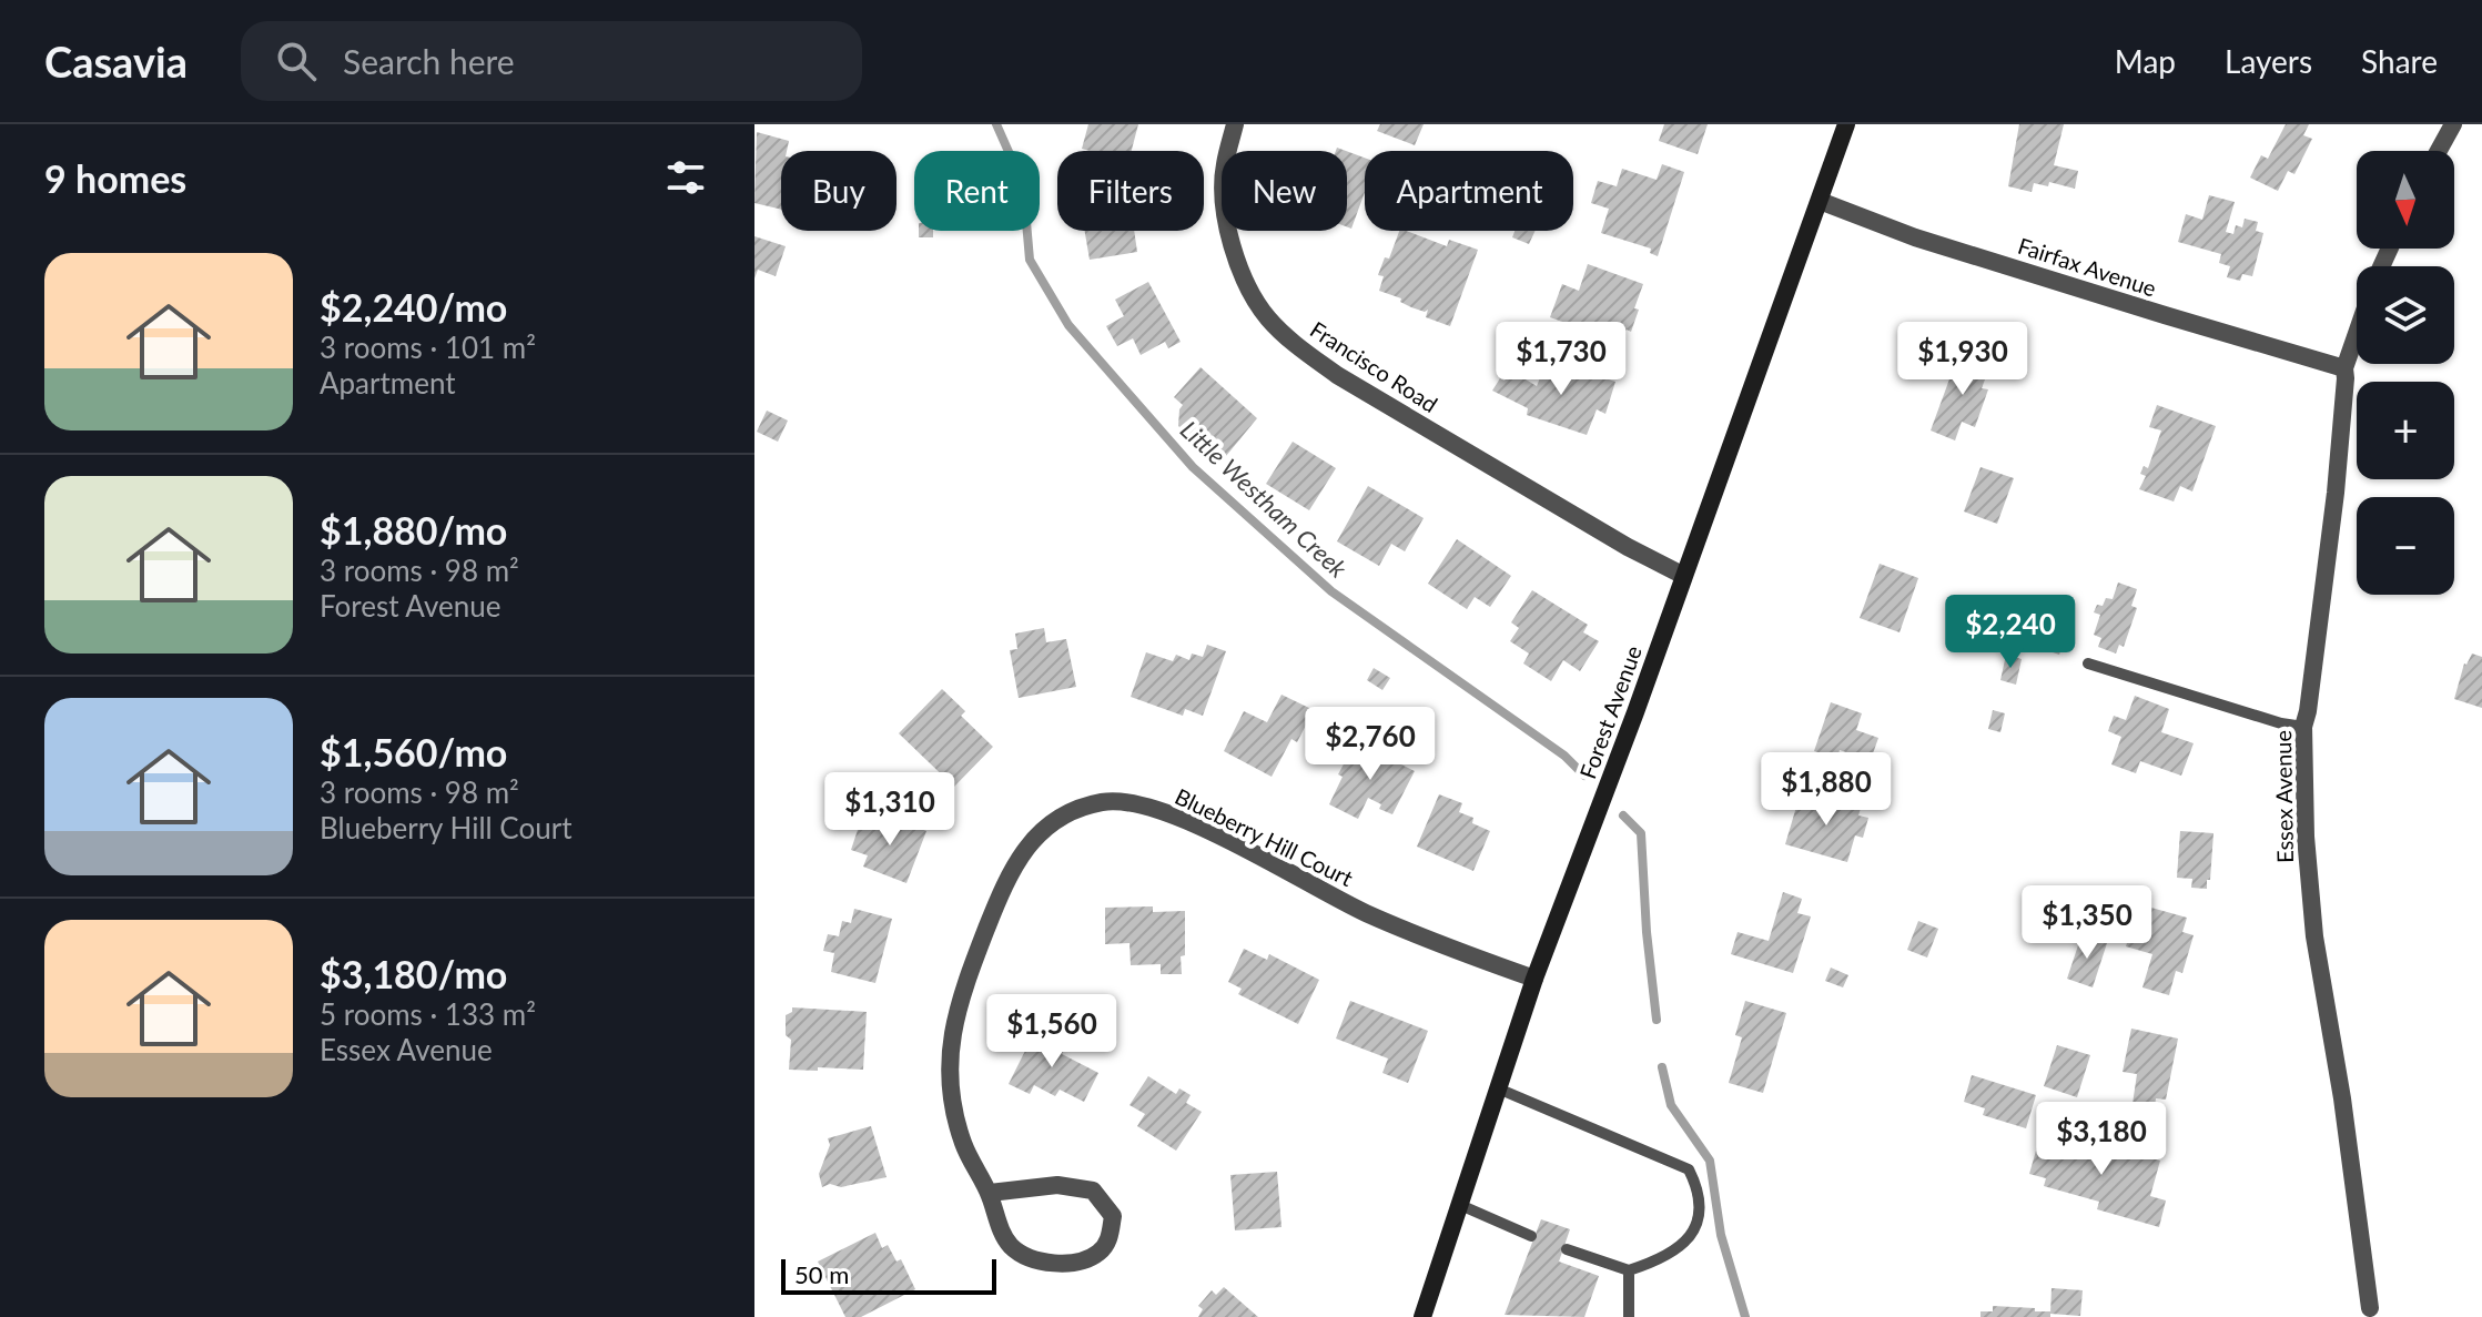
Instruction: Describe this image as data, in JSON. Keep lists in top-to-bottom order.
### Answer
{
  "streets": {
    "main road": ["Forest Avenue"],
    "street": [
      "Fairfax Avenue",
      "Francisco Road",
      "Essex Avenue",
      "Blueberry Hill Court"
    ]
  },
  "crossings": [
    ["Fairfax Avenue", "Forest Avenue"],
    ["Fairfax Avenue", "Essex Avenue"],
    ["Francisco Road", "Forest Avenue"],
    ["Forest Avenue", "Blueberry Hill Court"]
  ],
  "water": ["Little Westham Creek"],
  "scale_bar": "50 m",
  "north": "bottom",
  "page": {
    "header": "Casavia",
    "search": "Search here",
    "nav": ["Map", "Layers", "Share"],
    "heading": "9 homes",
    "map_buttons": ["+", "−"],
    "chip": [
      "Buy",
      "Rent",
      "Filters",
      "New",
      "Apartment"
    ],
    "list": [
      {
        "name": "$2,240/mo",
        "note": "3 rooms · 101 m² · Apartment"
      },
      {
        "name": "$1,880/mo",
        "note": "3 rooms · 98 m² · Forest Avenue"
      },
      {
        "name": "$1,560/mo",
        "note": "3 rooms · 98 m² · Blueberry Hill Court"
      },
      {
        "name": "$3,180/mo",
        "note": "5 rooms · 133 m² · Essex Avenue"
      }
    ],
    "price": [
      "$1,730",
      "$1,930",
      "$2,240",
      "$2,760",
      "$1,880",
      "$1,310",
      "$1,350",
      "$1,560",
      "$3,180"
    ],
    "scale": "50 m"
  }
}
